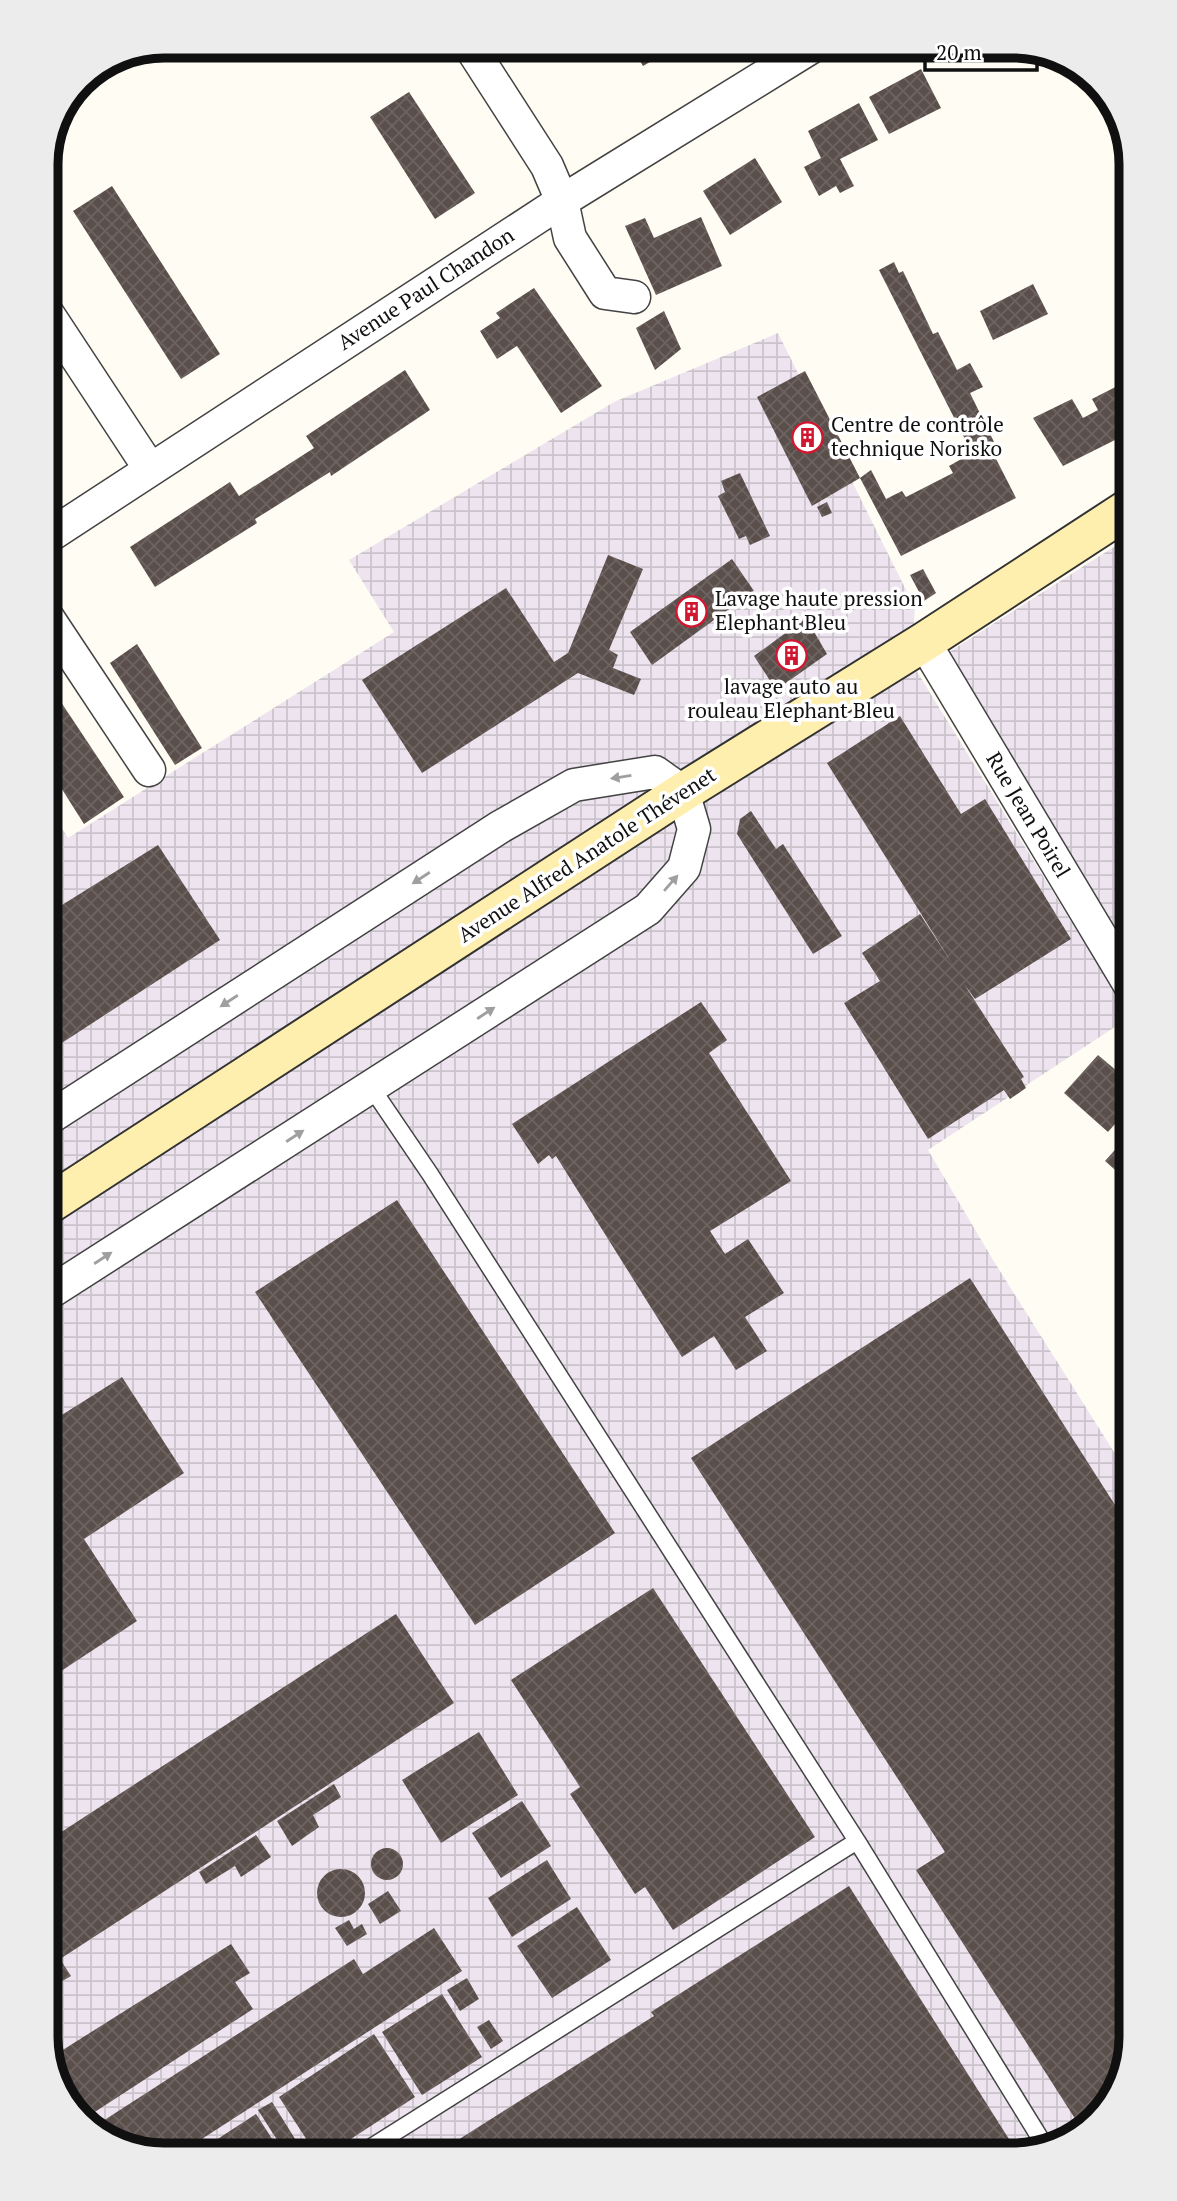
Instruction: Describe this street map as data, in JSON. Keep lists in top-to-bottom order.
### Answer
{
  "streets": {
    "main road": ["Avenue Alfred Anatole Thévenet"],
    "street": ["Avenue Paul Chandon", "Rue Jean Poirel"]
  },
  "crossings": [
    ["Rue Jean Poirel", "Avenue Alfred Anatole Thévenet"]
  ],
  "places": {
    "building": ["Centre de contrôle technique Norisko", "Lavage haute pression Elephant Bleu", "lavage auto au rouleau Elephant Bleu"]
  },
  "scale_bar": "20 m"
}
